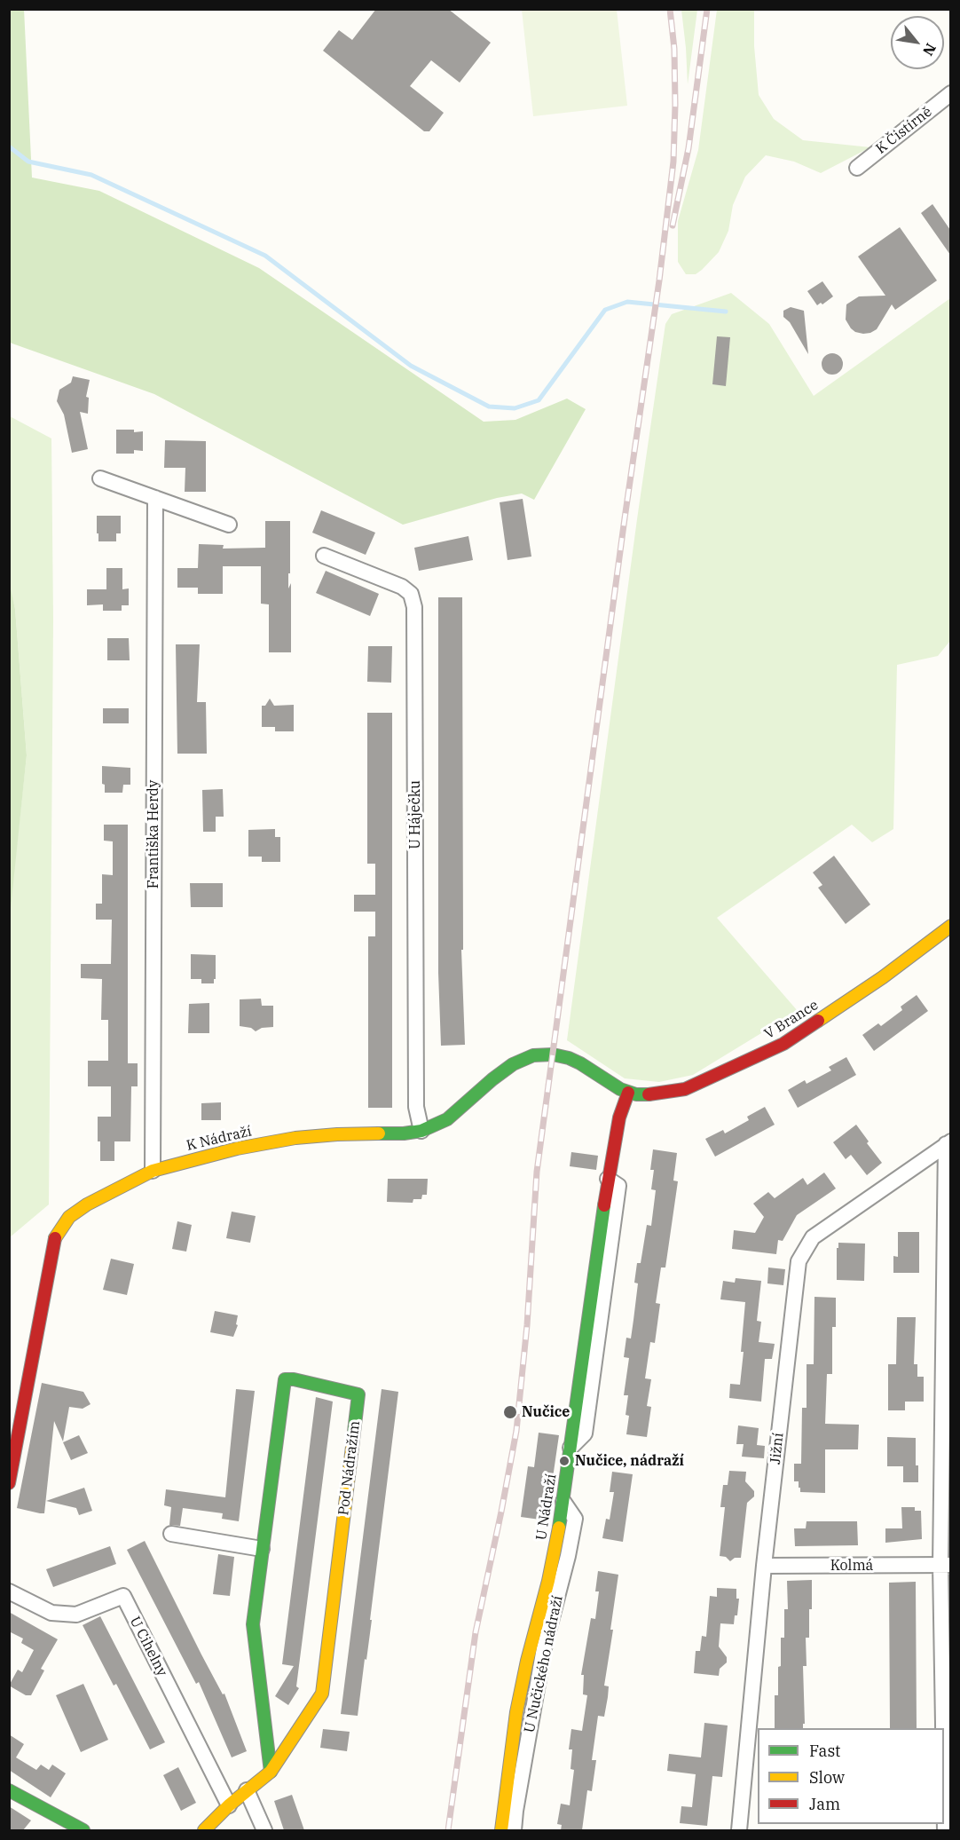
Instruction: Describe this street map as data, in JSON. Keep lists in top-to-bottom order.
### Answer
{
  "streets": {
    "street": [
      "K Čistírně",
      "U Háječku",
      "Františka Herdy",
      "V Brance",
      "K Nádraží",
      "Jižní",
      "Pod Nádražím",
      "U Nádraží",
      "Kolmá",
      "U Cihelny",
      "U Nučického nádraží"
    ]
  },
  "crossings": [
    ["U Háječku", "K Nádraží"],
    ["Františka Herdy", "K Nádraží"],
    ["V Brance", "K Nádraží"],
    ["Jižní", "Kolmá"],
    ["Pod Nádražím", "U Cihelny"],
    ["U Nádraží", "U Nučického nádraží"]
  ],
  "places": ["Nučice", "Nučice, nádraží"],
  "legend": ["Fast", "Slow", "Jam"],
  "north": "bottom right"
}
